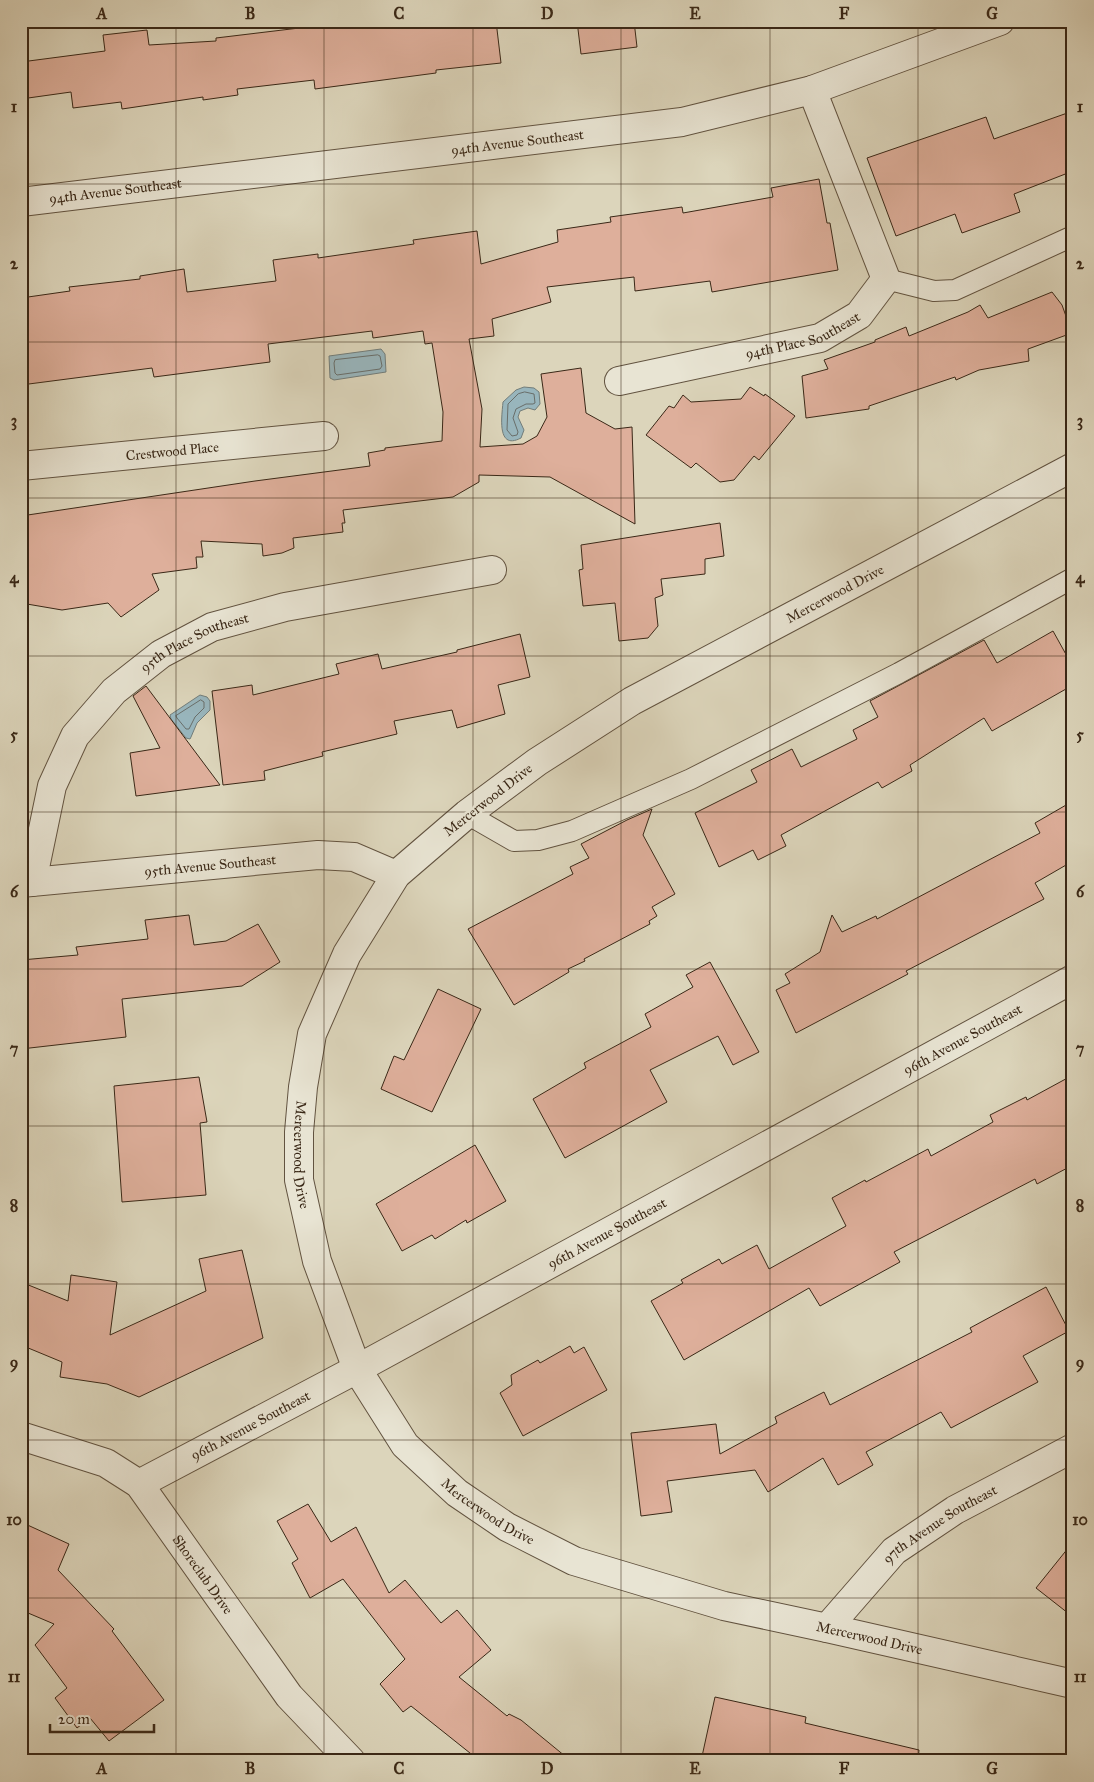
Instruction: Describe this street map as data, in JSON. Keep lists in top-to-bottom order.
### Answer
{
  "streets": {
    "street": [
      "94th Avenue Southeast",
      "94th Place Southeast",
      "Crestwood Place",
      "Mercerwood Drive",
      "95th Place Southeast",
      "95th Avenue Southeast",
      "96th Avenue Southeast",
      "97th Avenue Southeast",
      "Shoreclub Drive"
    ]
  },
  "crossings": [
    ["Mercerwood Drive", "95th Avenue Southeast"],
    ["Mercerwood Drive", "96th Avenue Southeast"],
    ["Mercerwood Drive", "97th Avenue Southeast"],
    ["95th Place Southeast", "95th Avenue Southeast"],
    ["96th Avenue Southeast", "Shoreclub Drive"]
  ],
  "scale_bar": "20 m",
  "grid": {
    "columns": [
      "A",
      "B",
      "C",
      "D",
      "E",
      "F",
      "G"
    ],
    "rows": [
      "1",
      "2",
      "3",
      "4",
      "5",
      "6",
      "7",
      "8",
      "9",
      "10",
      "11"
    ]
  }
}
